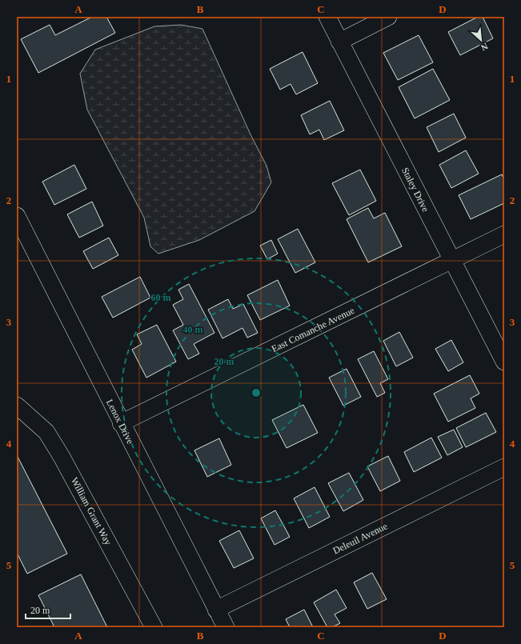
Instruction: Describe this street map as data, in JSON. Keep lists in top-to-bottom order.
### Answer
{
  "streets": {
    "street": [
      "Staley Drive",
      "East Comanche Avenue",
      "Lenox Drive",
      "William Grant Way",
      "Deleuil Avenue"
    ]
  },
  "crossings": [
    ["Staley Drive", "East Comanche Avenue"],
    ["East Comanche Avenue", "Lenox Drive"],
    ["Lenox Drive", "Deleuil Avenue"]
  ],
  "scale_bar": "20 m",
  "north": "bottom right",
  "grid": {
    "columns": [
      "A",
      "B",
      "C",
      "D"
    ],
    "rows": [
      "1",
      "2",
      "3",
      "4",
      "5"
    ]
  },
  "rings": ["60 m", "40 m", "20 m"]
}
